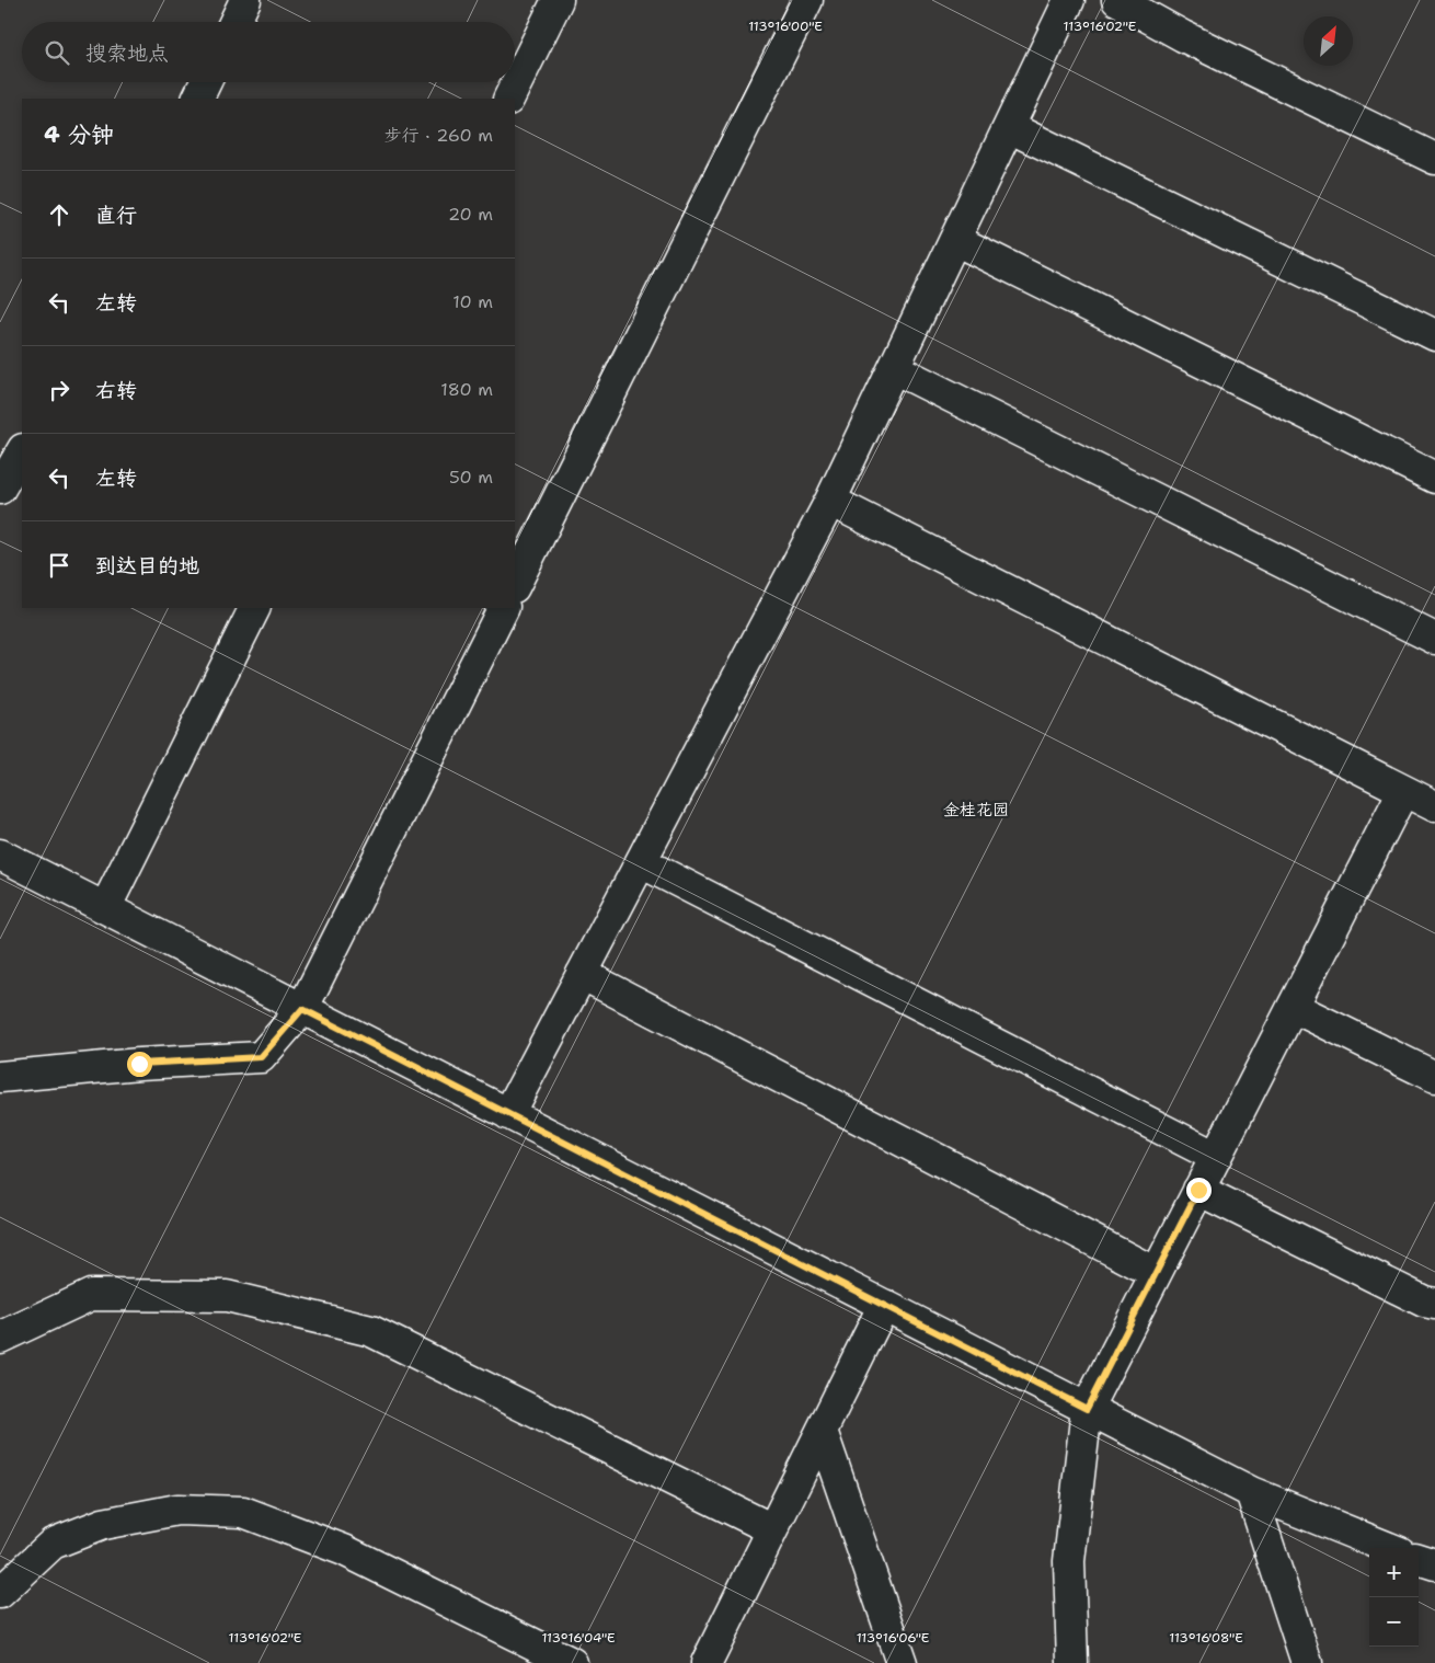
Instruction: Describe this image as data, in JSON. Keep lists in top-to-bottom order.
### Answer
{
  "districts": ["金桂花园"],
  "north": "top right",
  "page": {
    "search": "搜索地点",
    "heading": ["4 分钟", "步行 · 260 m"],
    "list": [
      ["直行", "20 m"],
      ["左转", "10 m"],
      ["右转", "180 m"],
      ["左转", "50 m"],
      "到达目的地"
    ],
    "map_buttons": ["+", "−"]
  },
  "coordinates": [
    "113°16'00\"E",
    "113°16'02\"E",
    "113°16'04\"E",
    "113°16'06\"E",
    "113°16'08\"E"
  ]
}
